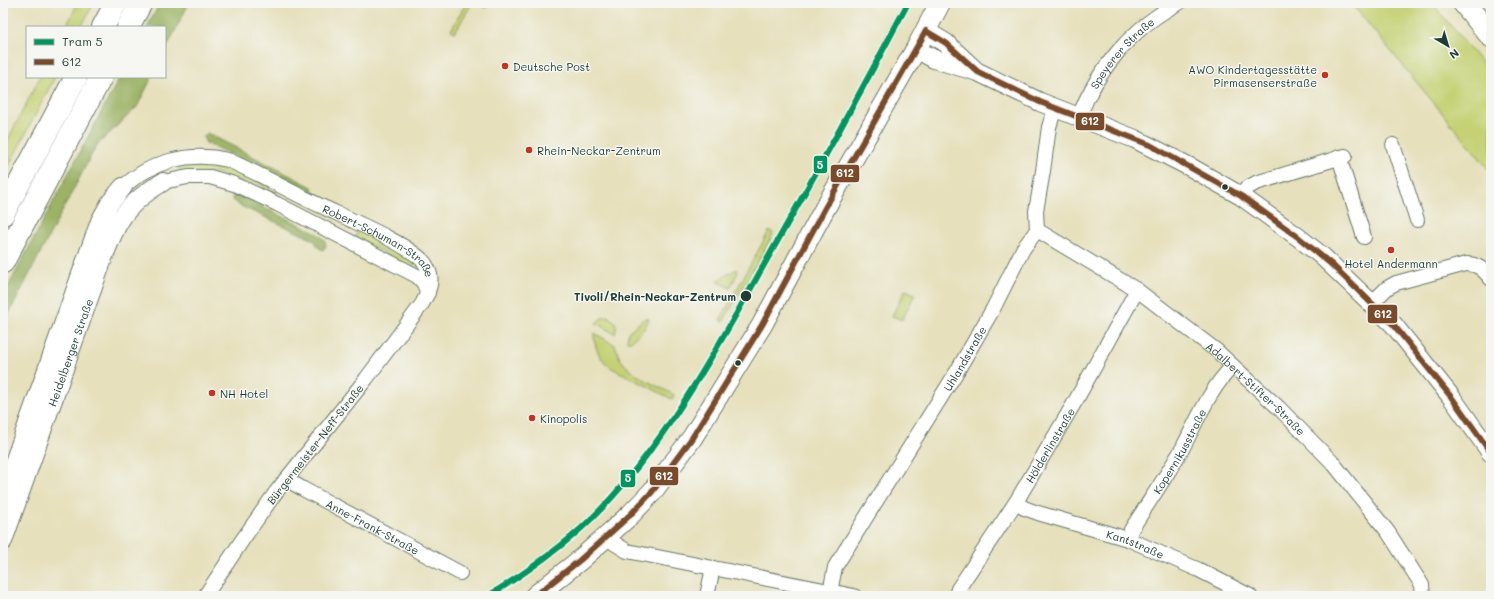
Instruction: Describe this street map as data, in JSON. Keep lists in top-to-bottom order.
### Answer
{
  "streets": {
    "street": [
      "Speyerer Straße",
      "Robert-Schuman-Straße",
      "Heidelberger Straße",
      "Uhlandstraße",
      "Adalbert-Stifter-Straße",
      "Bürgermeister-Neff-Straße",
      "Hölderlinstraße",
      "Kopernikusstraße",
      "Anne-Frank-Straße",
      "Kantstraße"
    ]
  },
  "crossings": [
    ["Robert-Schuman-Straße", "Heidelberger Straße"],
    ["Robert-Schuman-Straße", "Bürgermeister-Neff-Straße"],
    ["Uhlandstraße", "Adalbert-Stifter-Straße"],
    ["Adalbert-Stifter-Straße", "Hölderlinstraße"],
    ["Adalbert-Stifter-Straße", "Kopernikusstraße"],
    ["Bürgermeister-Neff-Straße", "Anne-Frank-Straße"],
    ["Hölderlinstraße", "Kantstraße"],
    ["Kopernikusstraße", "Kantstraße"]
  ],
  "places": [
    "Deutsche Post",
    "AWO Kindertagesstätte Pirmasenserstraße",
    "Rhein-Neckar-Zentrum",
    "Hotel Andermann",
    "Tivoli/Rhein-Neckar-Zentrum",
    "NH Hotel",
    "Kinopolis"
  ],
  "lines": ["tram line 5", "transit line 612"],
  "legend": ["Tram 5", "612"],
  "north": "bottom right"
}
